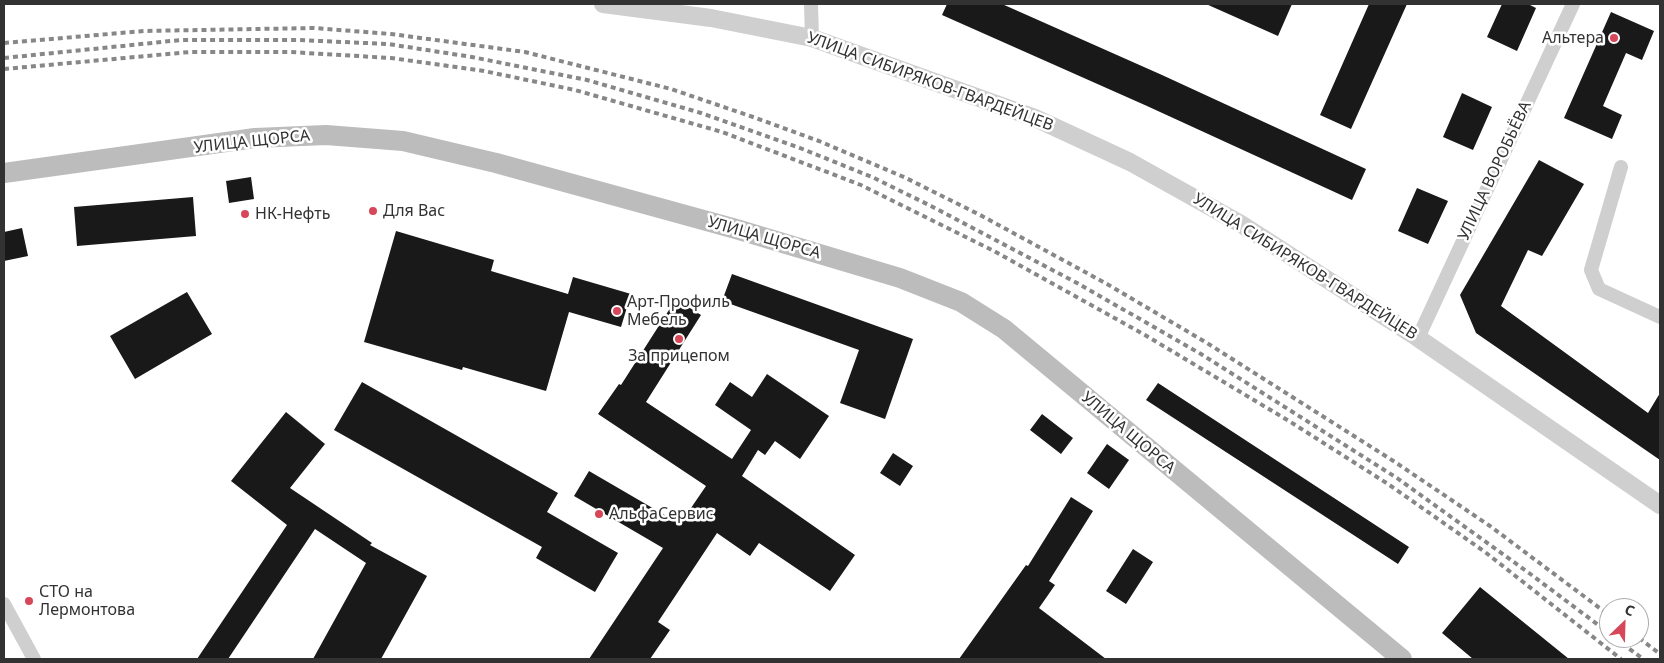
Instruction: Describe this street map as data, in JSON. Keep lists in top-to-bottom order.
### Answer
{
  "streets": {
    "main road": ["УЛИЦА ЩОРСА"],
    "street": ["УЛИЦА СИБИРЯКОВ-ГВАРДЕЙЦЕВ", "УЛИЦА ВОРОБЬЁВА"]
  },
  "crossings": [
    ["УЛИЦА СИБИРЯКОВ-ГВАРДЕЙЦЕВ", "УЛИЦА ВОРОБЬЁВА"]
  ],
  "places": [
    "Альтера",
    "Для Вас",
    "НК-Нефть",
    "Арт-Профиль Мебель",
    "За прицепом",
    "АльфаСервис",
    "СТО на Лермонтова"
  ],
  "north": "top right"
}
